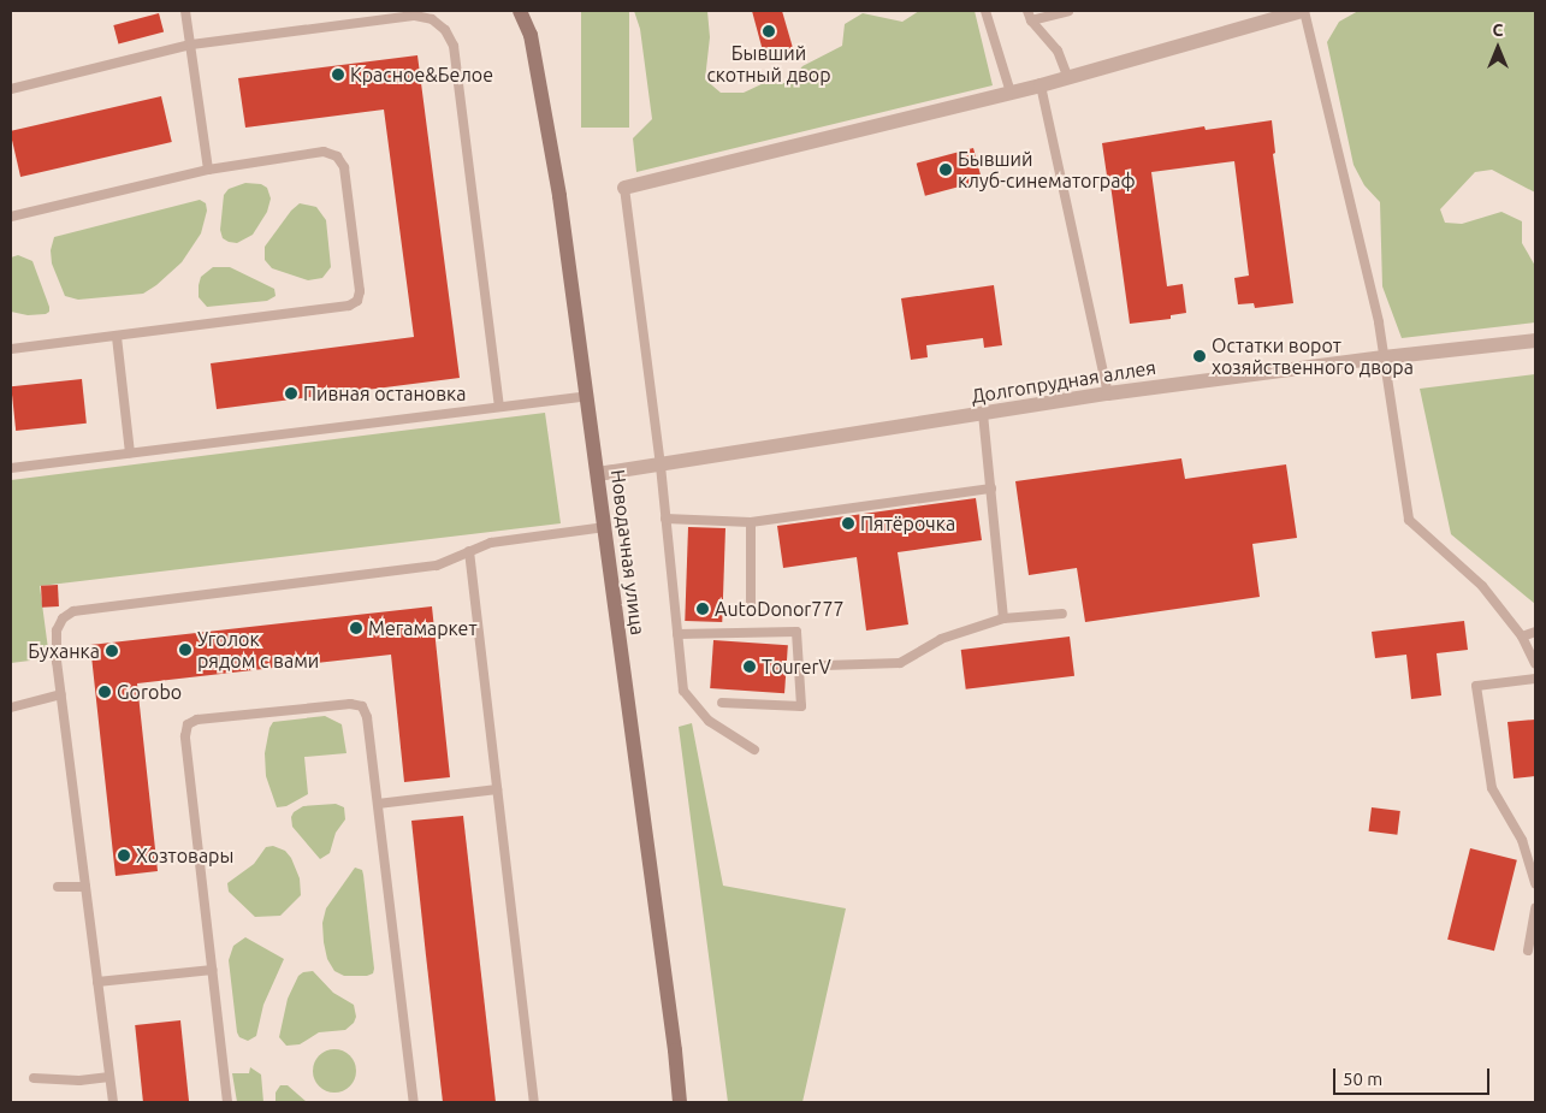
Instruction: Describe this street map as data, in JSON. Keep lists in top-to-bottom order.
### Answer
{
  "streets": {
    "street": ["Долгопрудная аллея", "Новодачная улица"]
  },
  "crossings": [
    ["Долгопрудная аллея", "Новодачная улица"]
  ],
  "places": [
    "Бывший скотный двор",
    "Красное&Белое",
    "Бывший клуб-синематограф",
    "Остатки ворот хозяйственного двора",
    "Пивная остановка",
    "Пятёрочка",
    "AutoDonor777",
    "Мегамаркет",
    "Уголок рядом с вами",
    "Буханка",
    "TourerV",
    "Gorobo",
    "Хозтовары"
  ],
  "scale_bar": "50 m",
  "north": "top"
}
